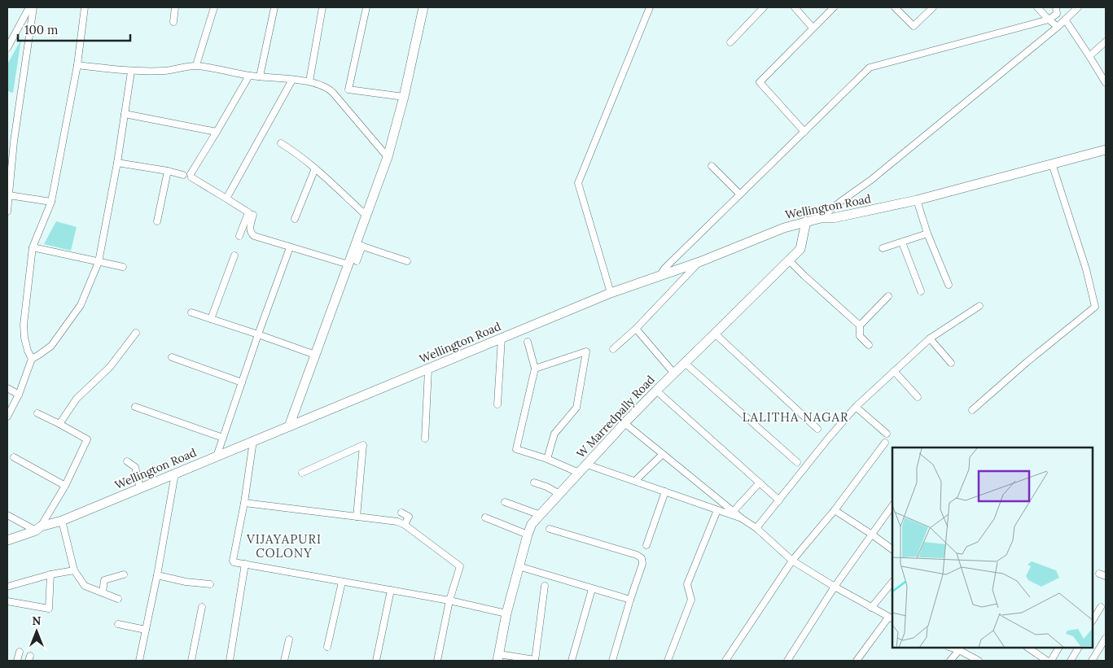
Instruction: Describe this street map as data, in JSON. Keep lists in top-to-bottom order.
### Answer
{
  "streets": {
    "main road": ["Wellington Road", "W Marredpally Road"]
  },
  "crossings": [
    ["Wellington Road", "W Marredpally Road"]
  ],
  "districts": ["LALITHA NAGAR", "VIJAYAPURI COLONY"],
  "scale_bar": "100 m",
  "north": "top"
}
